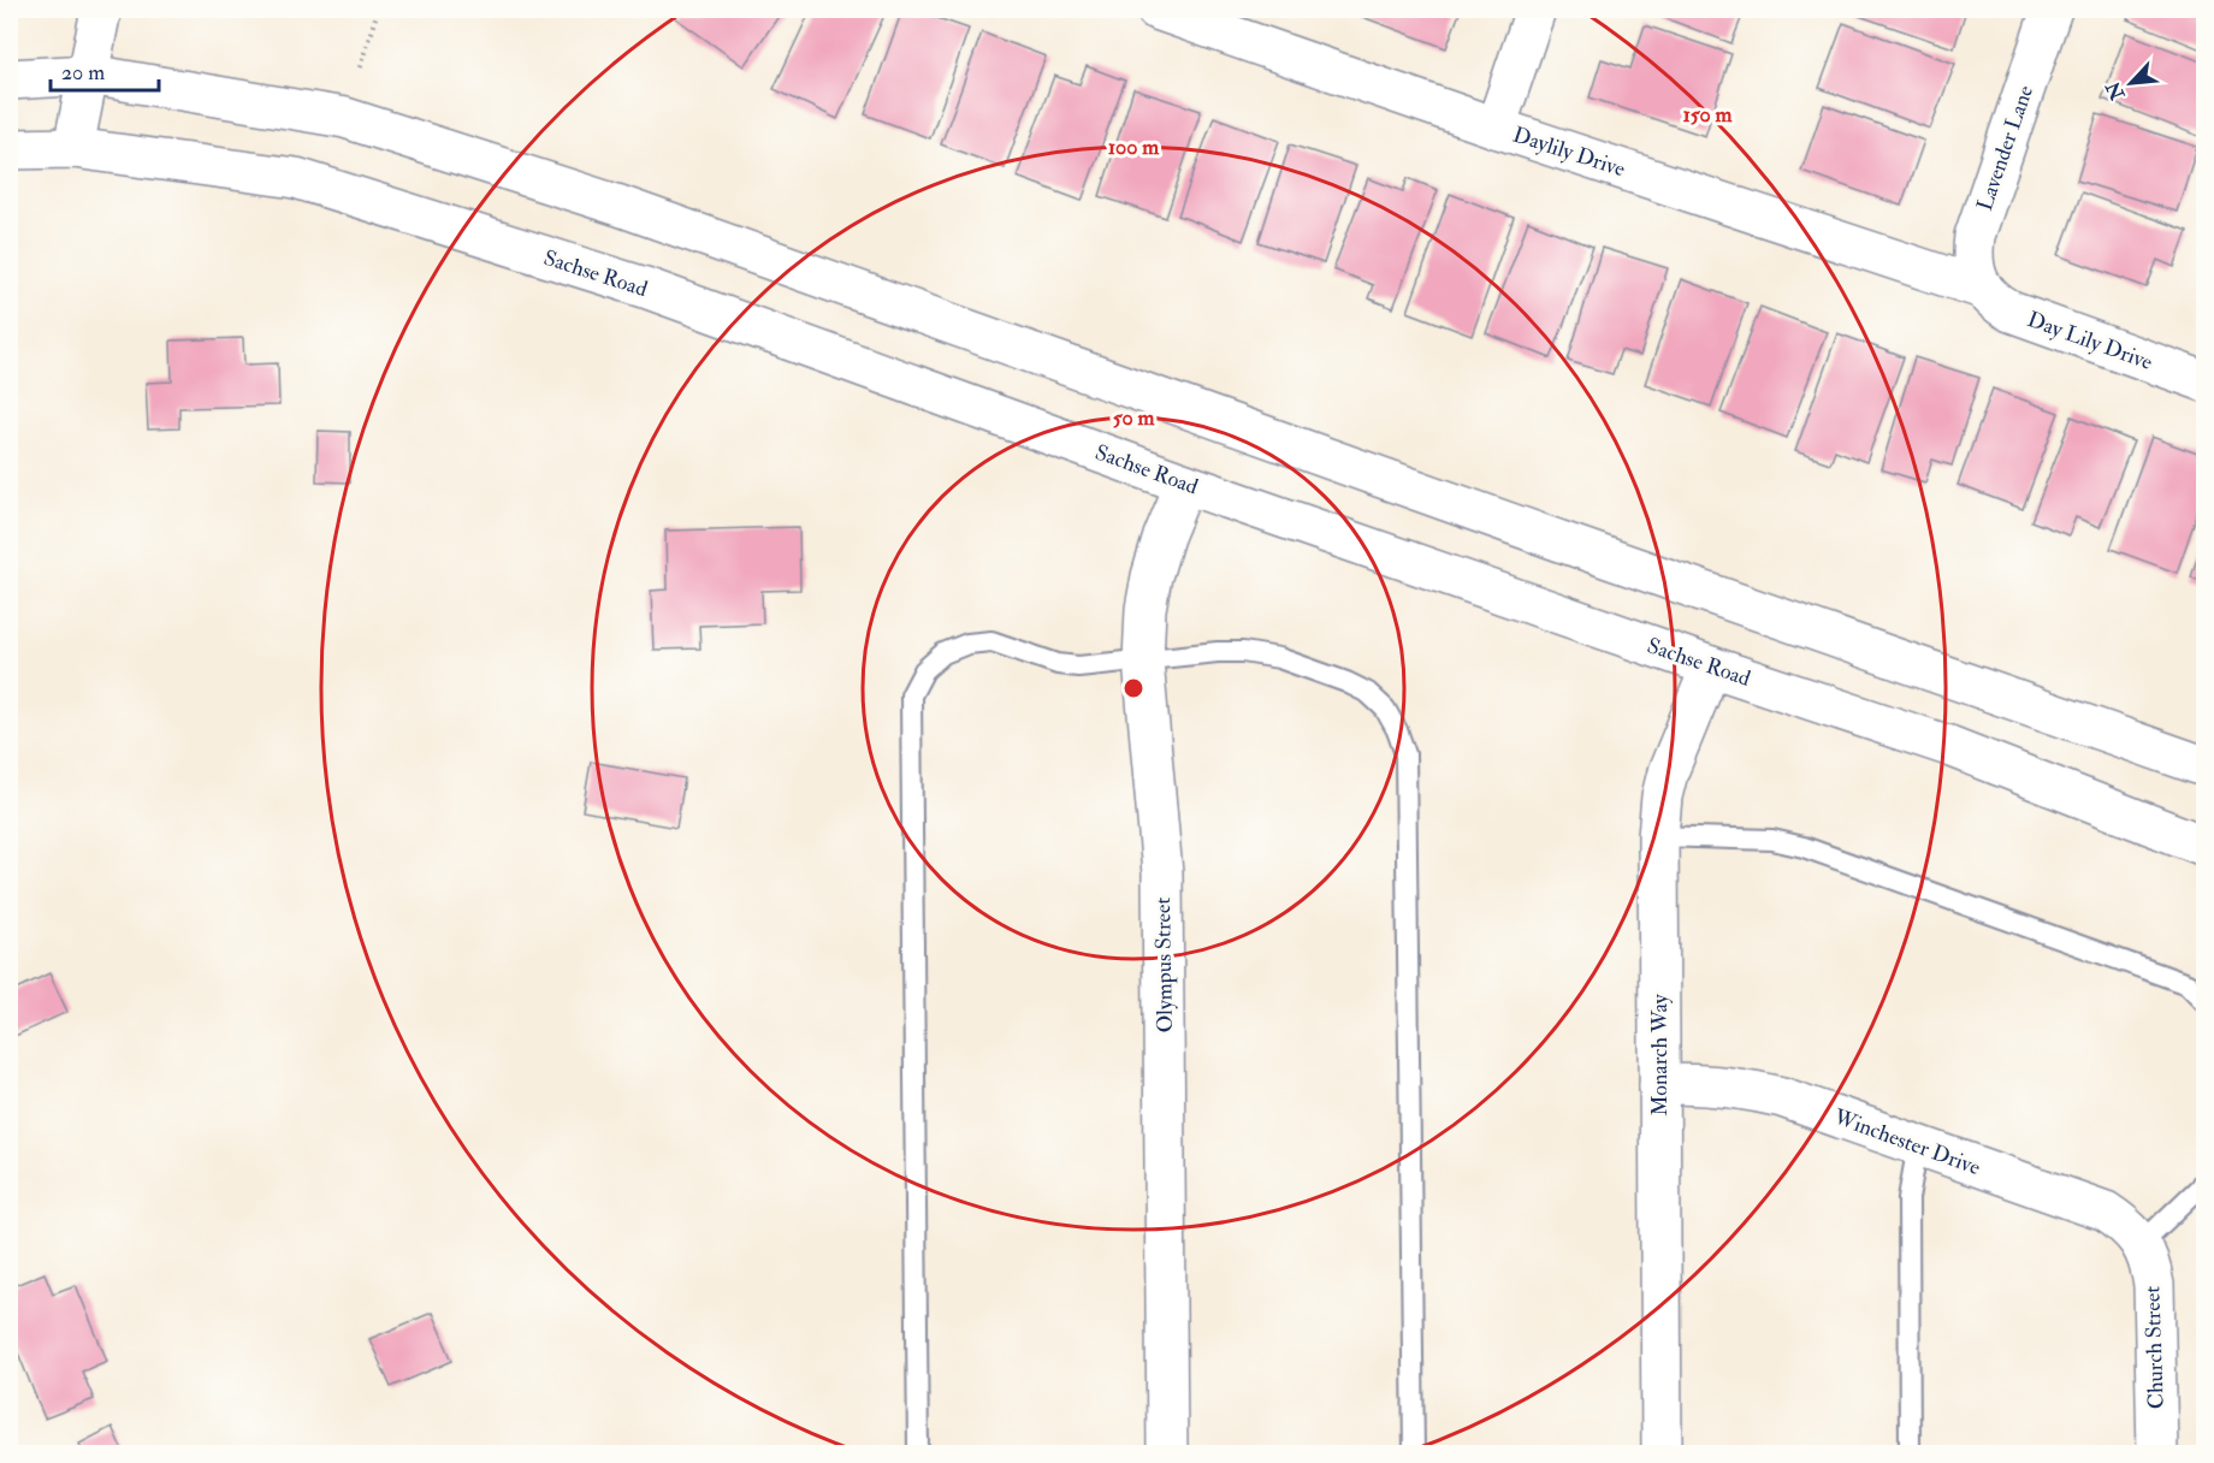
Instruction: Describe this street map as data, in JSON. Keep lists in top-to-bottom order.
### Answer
{
  "streets": {
    "main road": [
      "Lavender Lane",
      "Daylily Drive",
      "Sachse Road",
      "Day Lily Drive",
      "Olympus Street",
      "Monarch Way",
      "Winchester Drive",
      "Church Street"
    ]
  },
  "crossings": [
    ["Lavender Lane", "Daylily Drive"],
    ["Lavender Lane", "Day Lily Drive"],
    ["Daylily Drive", "Day Lily Drive"],
    ["Sachse Road", "Olympus Street"],
    ["Sachse Road", "Monarch Way"],
    ["Monarch Way", "Winchester Drive"],
    ["Winchester Drive", "Church Street"]
  ],
  "scale_bar": "20 m",
  "north": "bottom left",
  "rings": ["150 m", "100 m", "50 m"]
}
